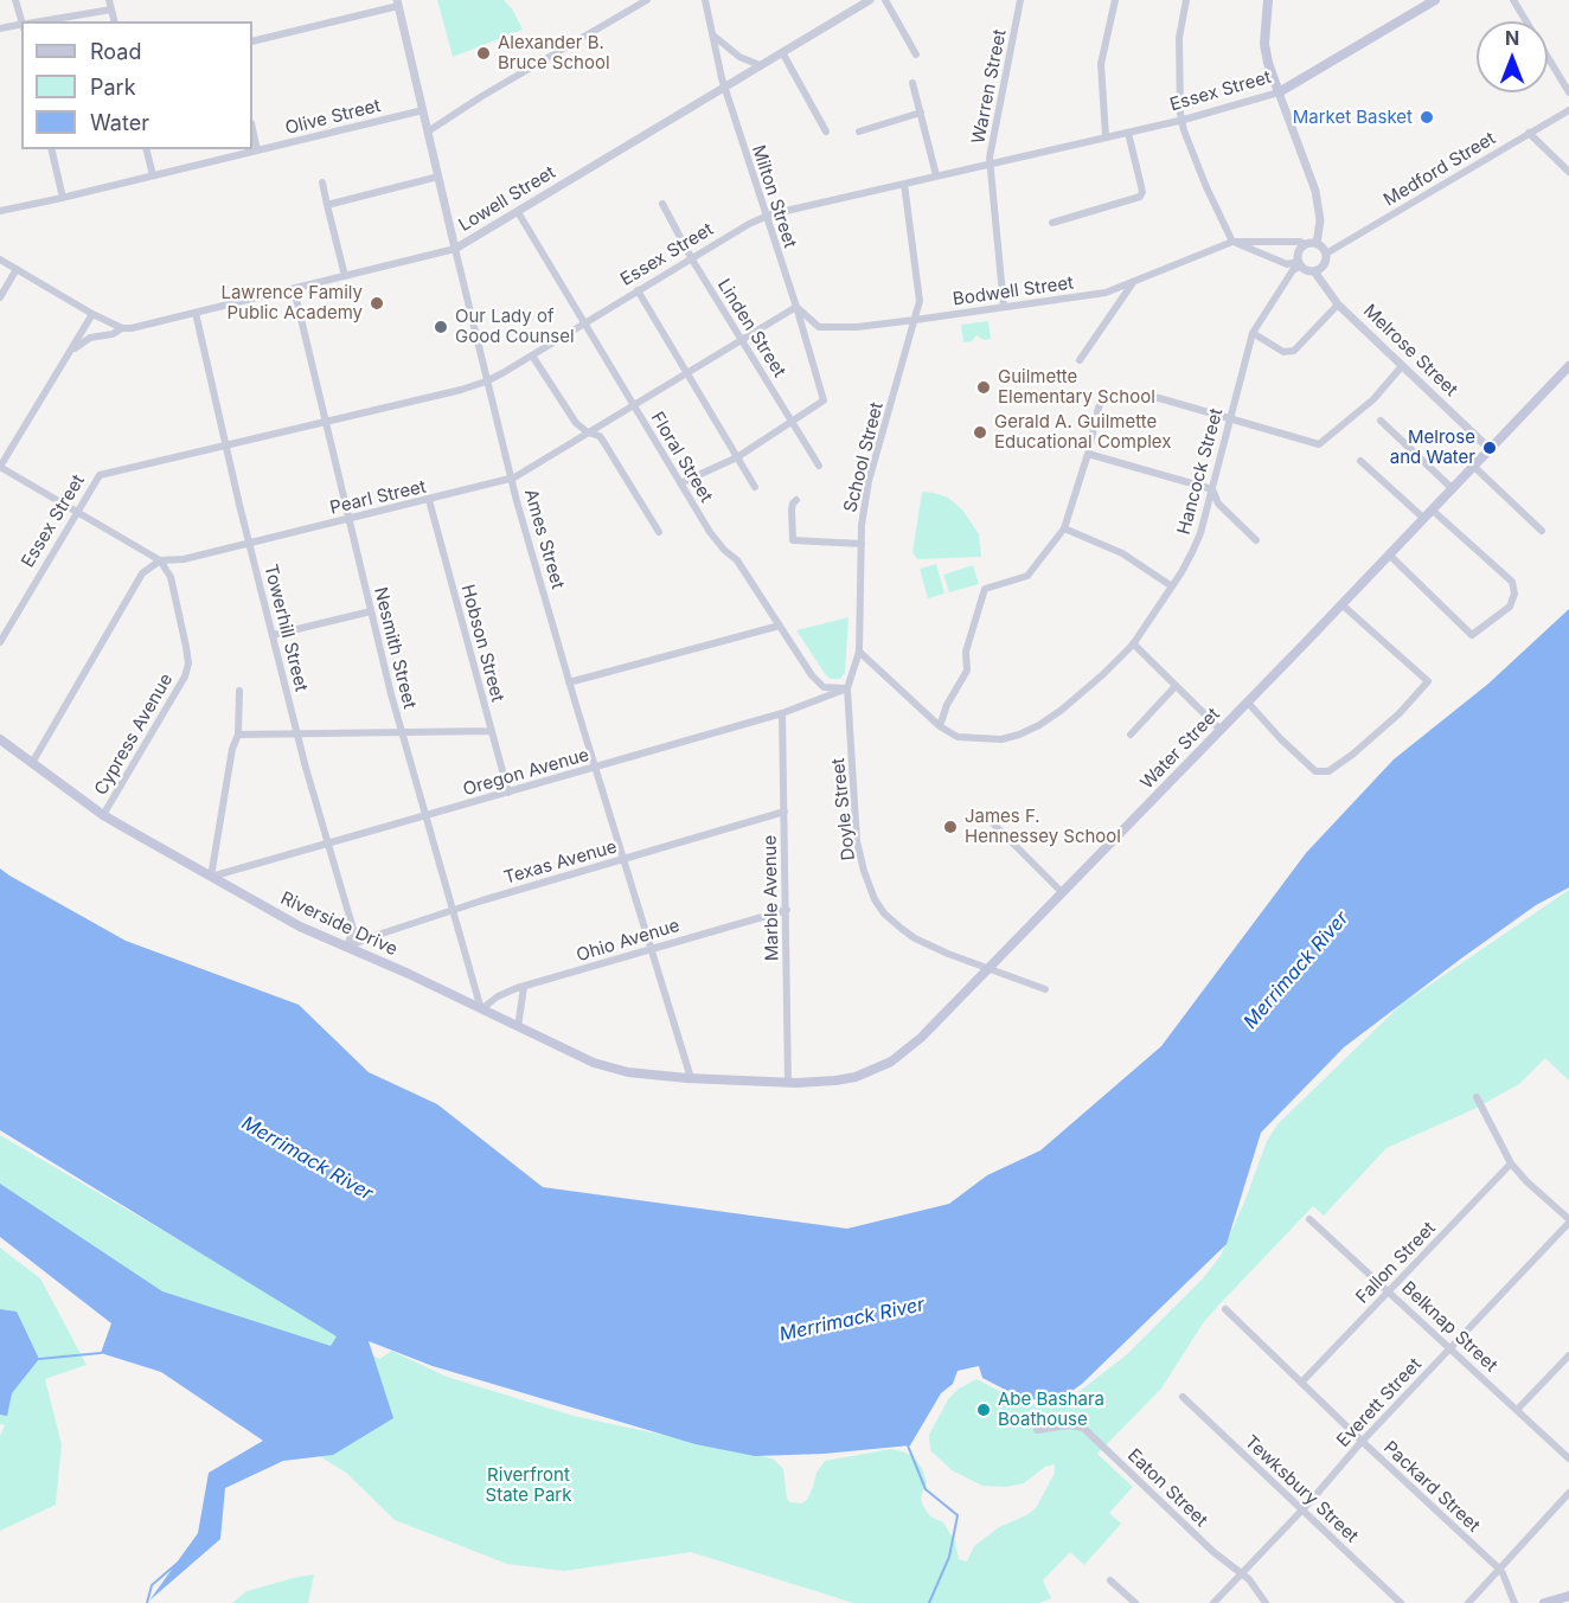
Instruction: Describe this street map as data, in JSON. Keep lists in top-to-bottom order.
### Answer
{
  "streets": {
    "main road": ["Essex Street", "Water Street", "Riverside Drive"],
    "street": [
      "Warren Street",
      "Olive Street",
      "Medford Street",
      "Milton Street",
      "Lowell Street",
      "Bodwell Street",
      "Linden Street",
      "Melrose Street",
      "Floral Street",
      "School Street",
      "Hancock Street",
      "Pearl Street",
      "Ames Street",
      "Towerhill Street",
      "Hobson Street",
      "Nesmith Street",
      "Cypress Avenue",
      "Oregon Avenue",
      "Doyle Street",
      "Texas Avenue",
      "Marble Avenue",
      "Ohio Avenue",
      "Fallon Street",
      "Belknap Street",
      "Everett Street",
      "Packard Street",
      "Eaton Street",
      "Tewksbury Street"
    ]
  },
  "crossings": [
    ["Warren Street", "Essex Street"],
    ["Warren Street", "Bodwell Street"],
    ["Essex Street", "Milton Street"],
    ["Essex Street", "Linden Street"],
    ["Essex Street", "Floral Street"],
    ["Essex Street", "School Street"],
    ["Essex Street", "Ames Street"],
    ["Essex Street", "Towerhill Street"],
    ["Essex Street", "Nesmith Street"],
    ["Olive Street", "Ames Street"],
    ["Medford Street", "Bodwell Street"],
    ["Medford Street", "Melrose Street"],
    ["Medford Street", "Hancock Street"],
    ["Milton Street", "Lowell Street"],
    ["Milton Street", "Bodwell Street"],
    ["Milton Street", "Linden Street"],
    ["Milton Street", "Pearl Street"],
    ["Lowell Street", "Floral Street"],
    ["Lowell Street", "Ames Street"],
    ["Lowell Street", "Towerhill Street"],
    ["Lowell Street", "Nesmith Street"],
    ["Bodwell Street", "Melrose Street"],
    ["Bodwell Street", "School Street"],
    ["Bodwell Street", "Hancock Street"],
    ["Bodwell Street", "Pearl Street"],
    ["Linden Street", "Pearl Street"],
    ["Melrose Street", "Hancock Street"],
    ["Melrose Street", "Water Street"],
    ["Floral Street", "School Street"],
    ["Floral Street", "Pearl Street"],
    ["Floral Street", "Oregon Avenue"],
    ["Floral Street", "Doyle Street"],
    ["School Street", "Hancock Street"],
    ["School Street", "Oregon Avenue"],
    ["School Street", "Doyle Street"],
    ["Pearl Street", "Ames Street"],
    ["Pearl Street", "Towerhill Street"],
    ["Pearl Street", "Hobson Street"],
    ["Pearl Street", "Nesmith Street"],
    ["Pearl Street", "Cypress Avenue"],
    ["Ames Street", "Water Street"],
    ["Ames Street", "Oregon Avenue"],
    ["Ames Street", "Texas Avenue"],
    ["Ames Street", "Riverside Drive"],
    ["Ames Street", "Ohio Avenue"],
    ["Towerhill Street", "Oregon Avenue"],
    ["Towerhill Street", "Texas Avenue"],
    ["Towerhill Street", "Riverside Drive"],
    ["Hobson Street", "Oregon Avenue"],
    ["Nesmith Street", "Oregon Avenue"],
    ["Nesmith Street", "Texas Avenue"],
    ["Nesmith Street", "Riverside Drive"],
    ["Nesmith Street", "Ohio Avenue"],
    ["Cypress Avenue", "Riverside Drive"],
    ["Water Street", "Doyle Street"],
    ["Water Street", "Marble Avenue"],
    ["Water Street", "Riverside Drive"],
    ["Oregon Avenue", "Doyle Street"],
    ["Oregon Avenue", "Marble Avenue"],
    ["Oregon Avenue", "Riverside Drive"],
    ["Texas Avenue", "Marble Avenue"],
    ["Texas Avenue", "Riverside Drive"],
    ["Marble Avenue", "Ohio Avenue"],
    ["Riverside Drive", "Ohio Avenue"],
    ["Fallon Street", "Belknap Street"],
    ["Fallon Street", "Packard Street"],
    ["Belknap Street", "Everett Street"],
    ["Everett Street", "Packard Street"],
    ["Everett Street", "Eaton Street"],
    ["Everett Street", "Tewksbury Street"]
  ],
  "water": ["Merrimack River"],
  "parks": ["Riverfront State Park"],
  "places": [
    "Alexander B. Bruce School",
    "Market Basket",
    "Lawrence Family Public Academy",
    "Our Lady of Good Counsel",
    "Guilmette Elementary School",
    "Gerald A. Guilmette Educational Complex",
    "Melrose and Water",
    "James F. Hennessey School",
    "Abe Bashara Boathouse"
  ],
  "legend": ["Road", "Park", "Water"],
  "north": "top"
}
